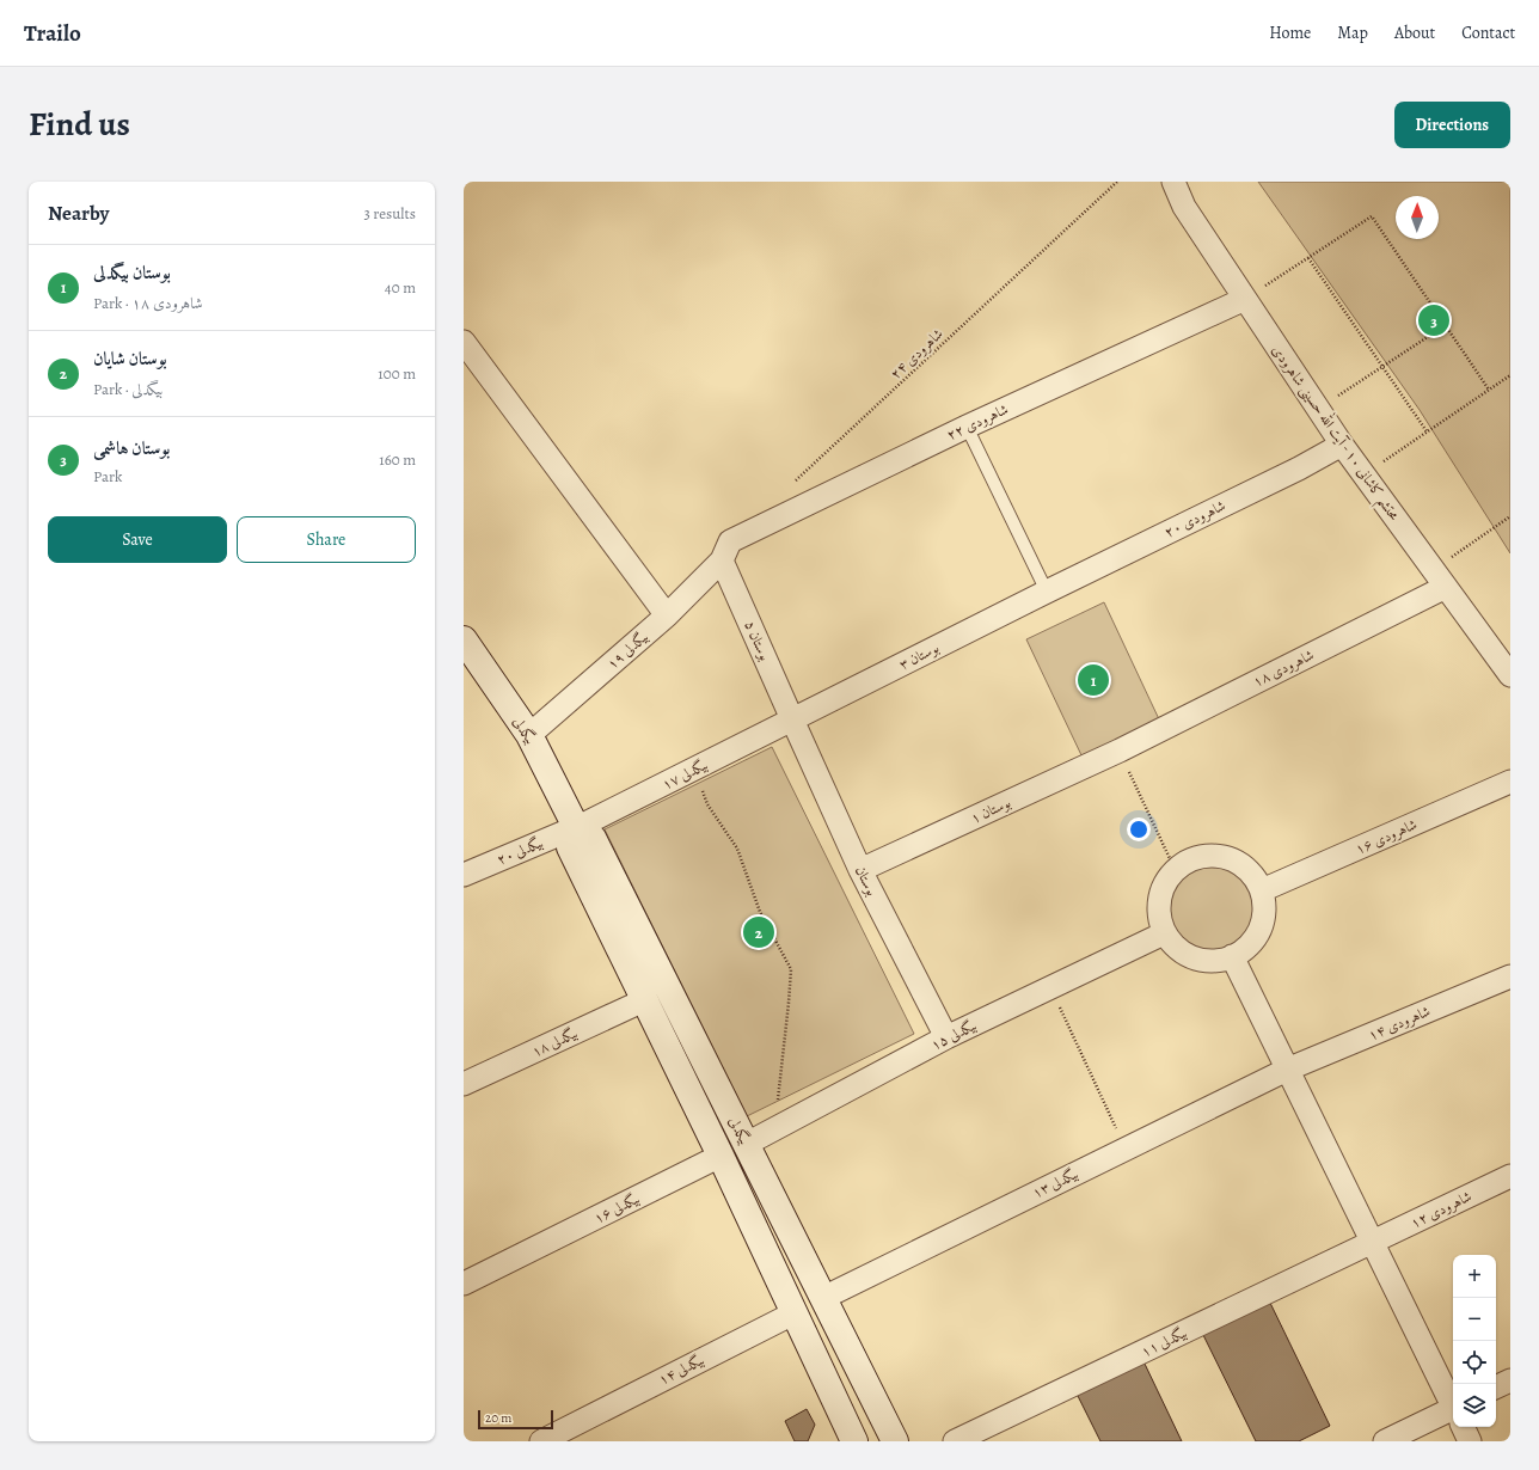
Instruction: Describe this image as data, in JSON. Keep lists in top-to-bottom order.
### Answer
{
  "streets": {
    "main road": ["بیگدلی"],
    "street": [
      "شاهرودی ۲۲",
      "محتشم کاشانی ۱۰ - آیت الله حسینی شاهرودی",
      "شاهرودی ۲۰",
      "بوستان ۵",
      "بیگدلی ۱۹",
      "بوستان ۳",
      "شاهرودی ۱۸",
      "بیگدلی ۱۷",
      "بوستان ۱",
      "شاهرودی ۱۶",
      "بیگدلی ۲۰",
      "بوستان",
      "شاهرودی ۱۴",
      "بیگدلی ۱۵",
      "بیگدلی ۱۸",
      "بیگدلی ۱۳",
      "بیگدلی ۱۶",
      "شاهرودی ۱۲",
      "بیگدلی ۱۱",
      "بیگدلی ۱۴"
    ],
    "path": ["شاهرودی ۲۴"]
  },
  "crossings": [
    ["شاهرودی ۲۲", "محتشم کاشانی ۱۰ - آیت الله حسینی شاهرودی"],
    ["شاهرودی ۲۲", "بوستان ۵"],
    ["شاهرودی ۲۲", "بیگدلی ۱۹"],
    ["محتشم کاشانی ۱۰ - آیت الله حسینی شاهرودی", "شاهرودی ۲۰"],
    ["محتشم کاشانی ۱۰ - آیت الله حسینی شاهرودی", "شاهرودی ۱۸"],
    ["شاهرودی ۲۰", "بوستان ۳"],
    ["بوستان ۵", "بیگدلی ۱۹"],
    ["بوستان ۵", "بوستان ۳"],
    ["بوستان ۵", "بیگدلی ۱۷"],
    ["بوستان ۵", "بوستان"],
    ["بیگدلی ۱۹", "بیگدلی"],
    ["بوستان ۳", "بیگدلی ۱۷"],
    ["بوستان ۳", "بوستان"],
    ["شاهرودی ۱۸", "بوستان ۱"],
    ["بیگدلی", "بیگدلی ۱۷"],
    ["بیگدلی", "بیگدلی ۲۰"],
    ["بیگدلی", "بیگدلی ۱۵"],
    ["بیگدلی", "بیگدلی ۱۸"],
    ["بیگدلی", "بیگدلی ۱۳"],
    ["بیگدلی", "بیگدلی ۱۶"],
    ["بیگدلی", "بیگدلی ۱۴"],
    ["بیگدلی ۱۷", "بیگدلی ۲۰"],
    ["بیگدلی ۱۷", "بوستان"],
    ["بوستان ۱", "بوستان"],
    ["شاهرودی ۱۶", "بیگدلی ۱۵"],
    ["بوستان", "بیگدلی ۱۵"],
    ["شاهرودی ۱۴", "بیگدلی ۱۳"],
    ["شاهرودی ۱۲", "بیگدلی ۱۱"]
  ],
  "scale_bar": "20 m",
  "north": "top",
  "page": {
    "header": "Trailo",
    "nav": [
      "Home",
      "Map",
      "About",
      "Contact"
    ],
    "title": "Find us",
    "buttons": [
      "Directions",
      ["Save", "Share"]
    ],
    "heading": ["Nearby", "3 results"],
    "list": [
      {
        "mark": "1",
        "name": "بوستان بیگدلی",
        "note": "Park · شاهرودی ۱۸",
        "value": "40 m"
      },
      {
        "mark": "2",
        "name": "بوستان شایان",
        "note": "Park · بیگدلی",
        "value": "100 m"
      },
      {
        "mark": "3",
        "name": "بوستان هاشمی",
        "note": "Park",
        "value": "160 m"
      }
    ],
    "pins": ["3", "1", "2"],
    "map_buttons": ["+", "−"],
    "scale": "20 m"
  }
}
